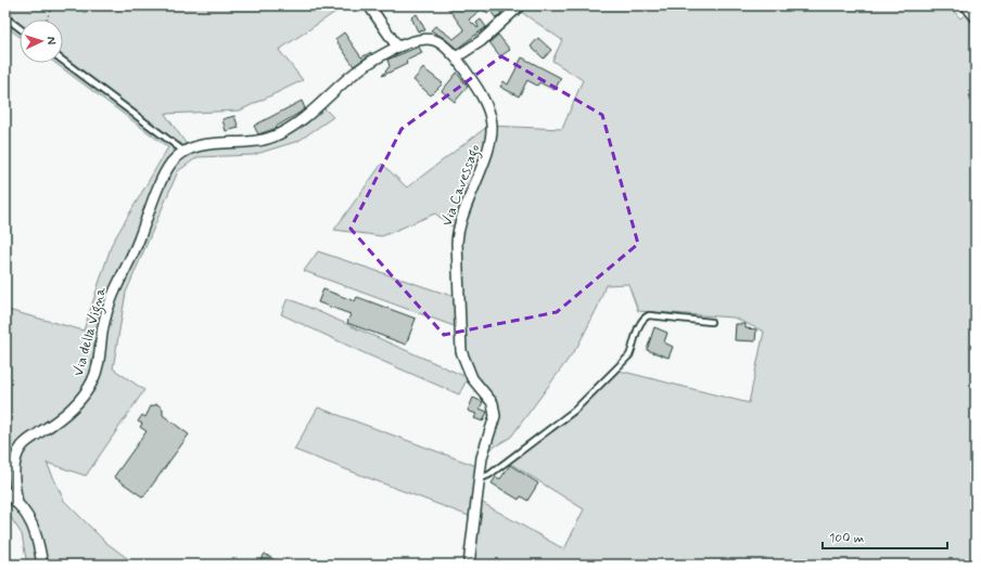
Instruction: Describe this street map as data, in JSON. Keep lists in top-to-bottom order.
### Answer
{
  "streets": {
    "street": ["Via Cavessago", "Via della Vigna"]
  },
  "crossings": [
    ["Via Cavessago", "Via della Vigna"]
  ],
  "scale_bar": "100 m",
  "north": "right"
}
